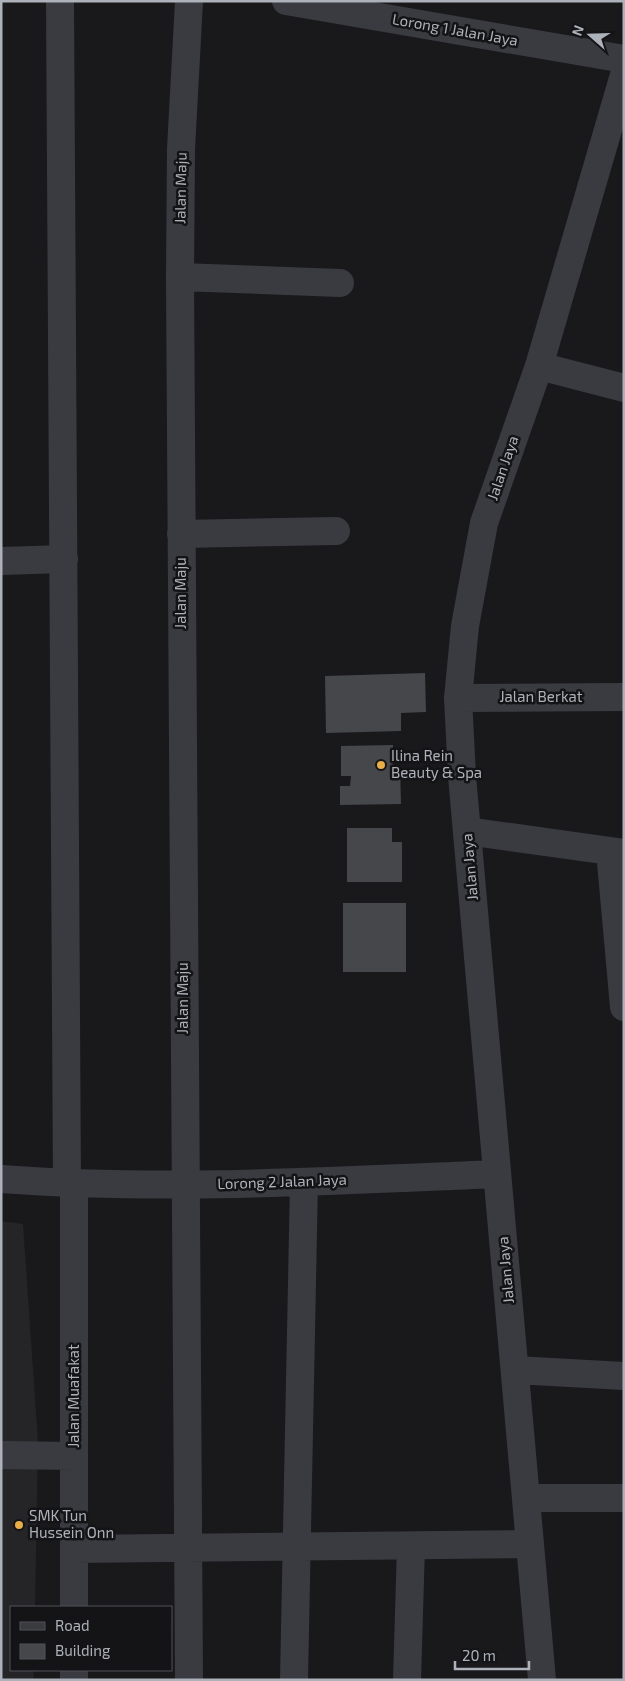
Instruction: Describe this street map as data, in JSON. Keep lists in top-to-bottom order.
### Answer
{
  "streets": {
    "street": [
      "Lorong 1 Jalan Jaya",
      "Jalan Maju",
      "Jalan Jaya",
      "Jalan Berkat",
      "Lorong 2 Jalan Jaya",
      "Jalan Muafakat"
    ]
  },
  "crossings": [
    ["Jalan Maju", "Lorong 2 Jalan Jaya"],
    ["Jalan Jaya", "Jalan Berkat"],
    ["Jalan Jaya", "Lorong 2 Jalan Jaya"],
    ["Lorong 2 Jalan Jaya", "Jalan Muafakat"]
  ],
  "places": ["Ilina Rein Beauty & Spa", "SMK Tun Hussein Onn"],
  "legend": ["Road", "Building"],
  "scale_bar": "20 m",
  "north": "left"
}
